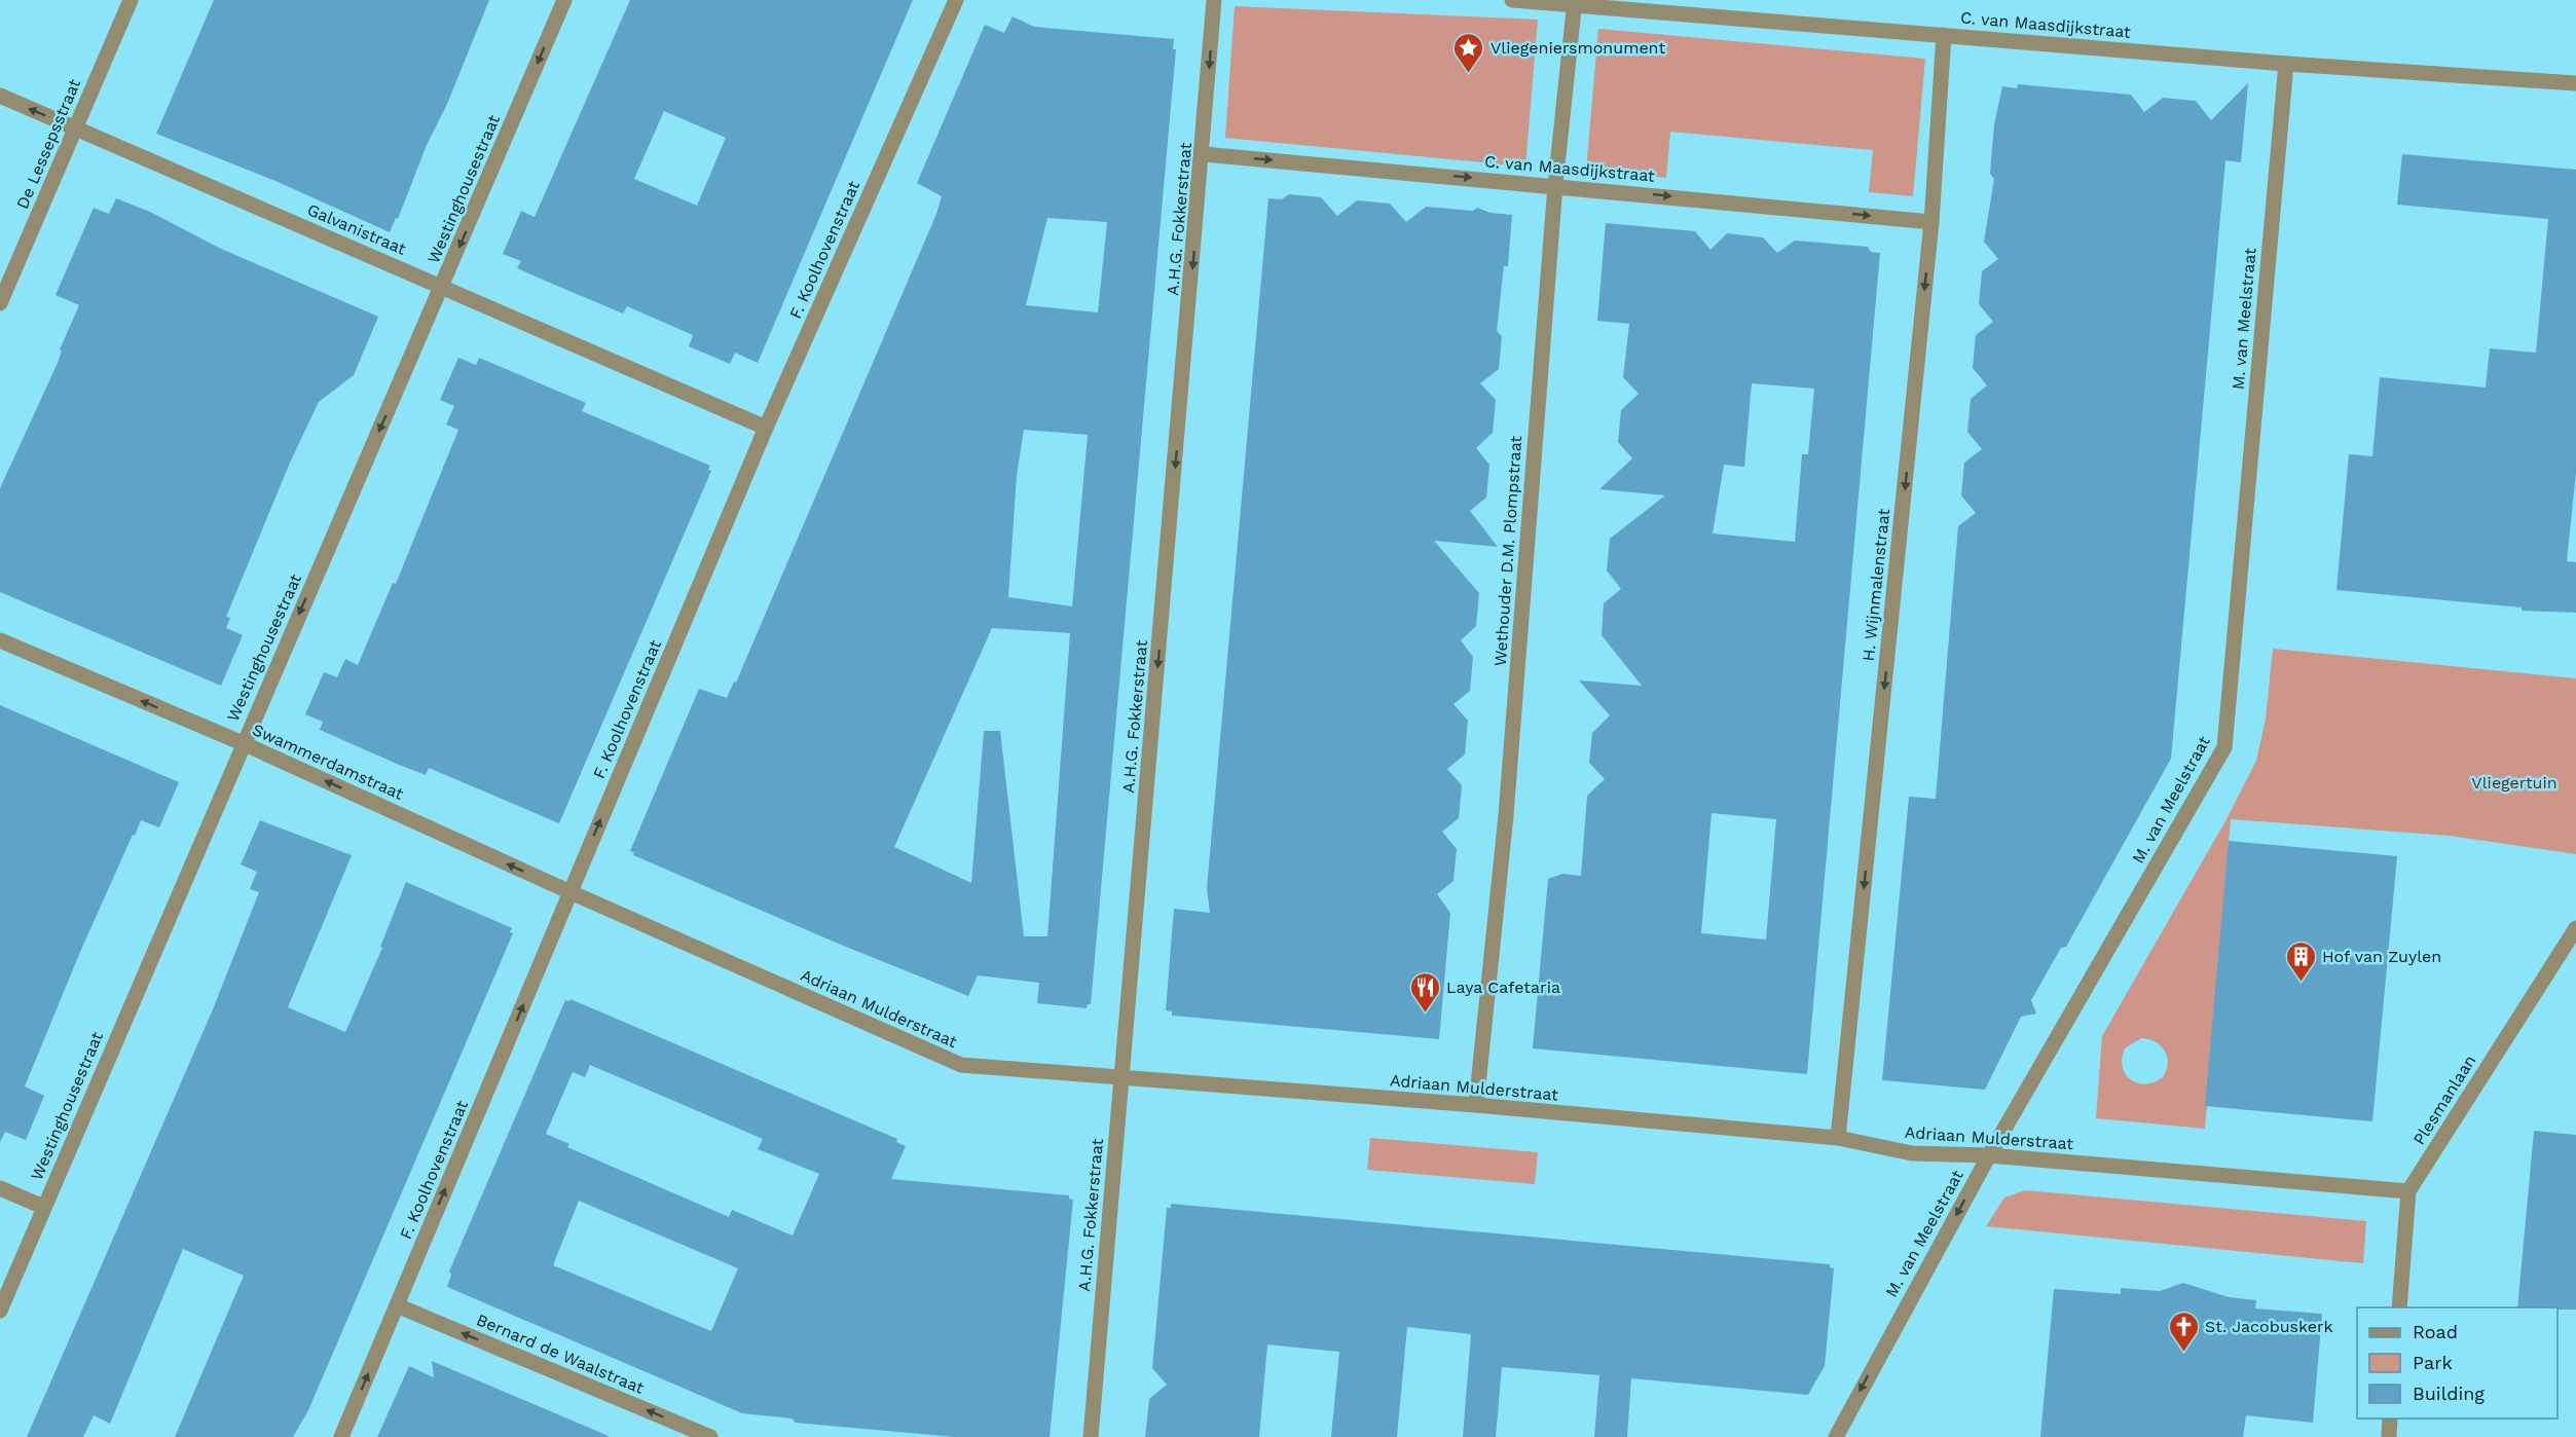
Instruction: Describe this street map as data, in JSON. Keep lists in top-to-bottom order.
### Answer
{
  "streets": {
    "street": [
      "C. van Maasdijkstraat",
      "De Lessepsstraat",
      "Westinghousestraat",
      "A.H.G. Fokkerstraat",
      "Galvanistraat",
      "F. Koolhovenstraat",
      "M. van Meelstraat",
      "Wethouder D.M. Plompstraat",
      "H. Wijnmalenstraat",
      "Swammerdamstraat",
      "Adriaan Mulderstraat",
      "Plesmanlaan",
      "Bernard de Waalstraat"
    ]
  },
  "crossings": [
    ["C. van Maasdijkstraat", "A.H.G. Fokkerstraat"],
    ["C. van Maasdijkstraat", "M. van Meelstraat"],
    ["C. van Maasdijkstraat", "Wethouder D.M. Plompstraat"],
    ["C. van Maasdijkstraat", "H. Wijnmalenstraat"],
    ["De Lessepsstraat", "Galvanistraat"],
    ["Westinghousestraat", "Galvanistraat"],
    ["Westinghousestraat", "Swammerdamstraat"],
    ["A.H.G. Fokkerstraat", "Adriaan Mulderstraat"],
    ["Galvanistraat", "F. Koolhovenstraat"],
    ["F. Koolhovenstraat", "Swammerdamstraat"],
    ["F. Koolhovenstraat", "Adriaan Mulderstraat"],
    ["F. Koolhovenstraat", "Bernard de Waalstraat"],
    ["M. van Meelstraat", "Adriaan Mulderstraat"],
    ["Wethouder D.M. Plompstraat", "Adriaan Mulderstraat"],
    ["H. Wijnmalenstraat", "Adriaan Mulderstraat"],
    ["Swammerdamstraat", "Adriaan Mulderstraat"],
    ["Adriaan Mulderstraat", "Plesmanlaan"]
  ],
  "one_way": [
    "C. van Maasdijkstraat",
    "Westinghousestraat",
    "A.H.G. Fokkerstraat",
    "F. Koolhovenstraat",
    "H. Wijnmalenstraat",
    "Swammerdamstraat",
    "Bernard de Waalstraat"
  ],
  "parks": ["Vliegertuin"],
  "places": {
    "place": ["Vliegeniersmonument"],
    "building": ["Hof van Zuylen"],
    "restaurant": ["Laya Cafetaria"],
    "church": ["St. Jacobuskerk"]
  },
  "legend": ["Road", "Park", "Building"]
}
